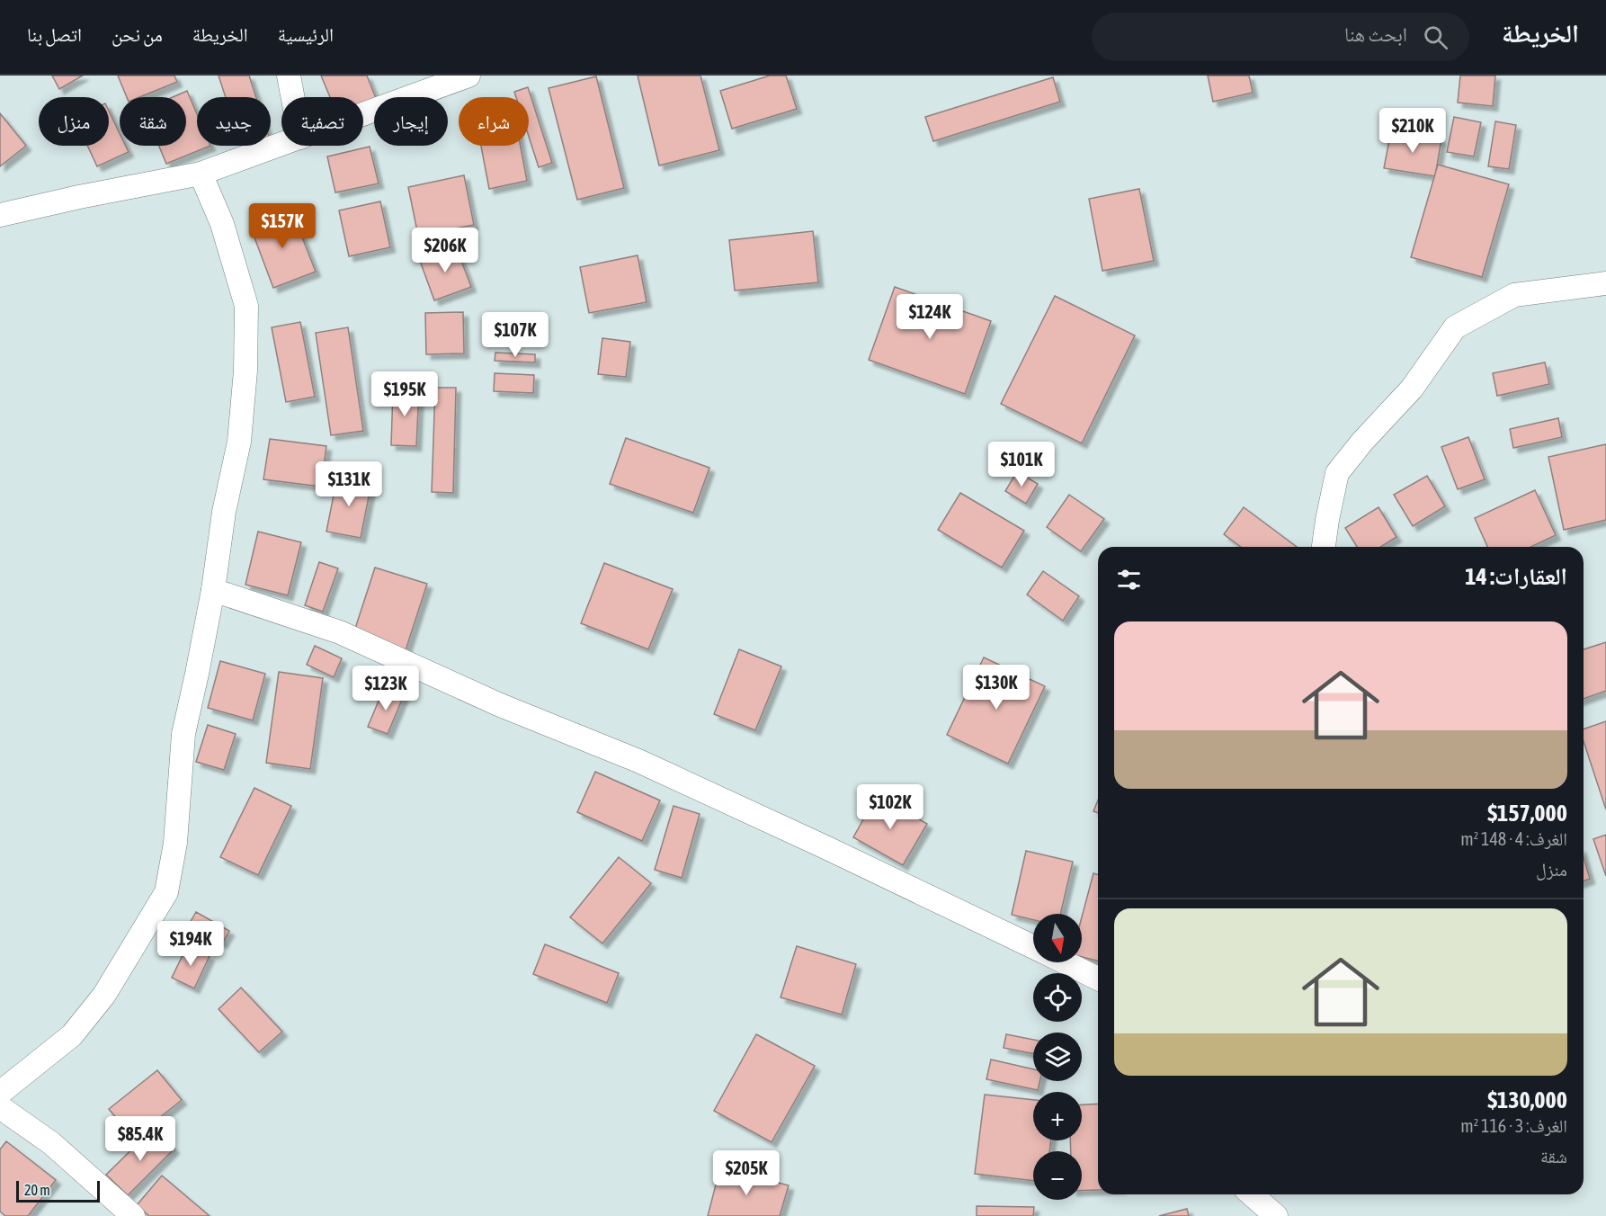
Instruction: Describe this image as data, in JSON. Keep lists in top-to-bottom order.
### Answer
{
  "scale_bar": "20 m",
  "north": "bottom",
  "page": {
    "header": "الخريطة",
    "search": "ابحث هنا",
    "nav": [
      "الرئيسية",
      "الخريطة",
      "من نحن",
      "اتصل بنا"
    ],
    "chip": [
      "شراء",
      "إيجار",
      "تصفية",
      "جديد",
      "شقة",
      "منزل"
    ],
    "price": [
      "$210K",
      "$157K",
      "$206K",
      "$124K",
      "$107K",
      "$195K",
      "$101K",
      "$131K",
      "$130K",
      "$123K",
      "$102K",
      "$194K",
      "$85.4K",
      "$205K"
    ],
    "heading": "العقارات: 14",
    "list": [
      {
        "name": "$157,000",
        "note": "الغرف: 4 · 148 m² · منزل"
      },
      {
        "name": "$130,000",
        "note": "الغرف: 3 · 116 m² · شقة"
      }
    ],
    "map_buttons": ["+", "−"],
    "scale": "20 m"
  }
}
